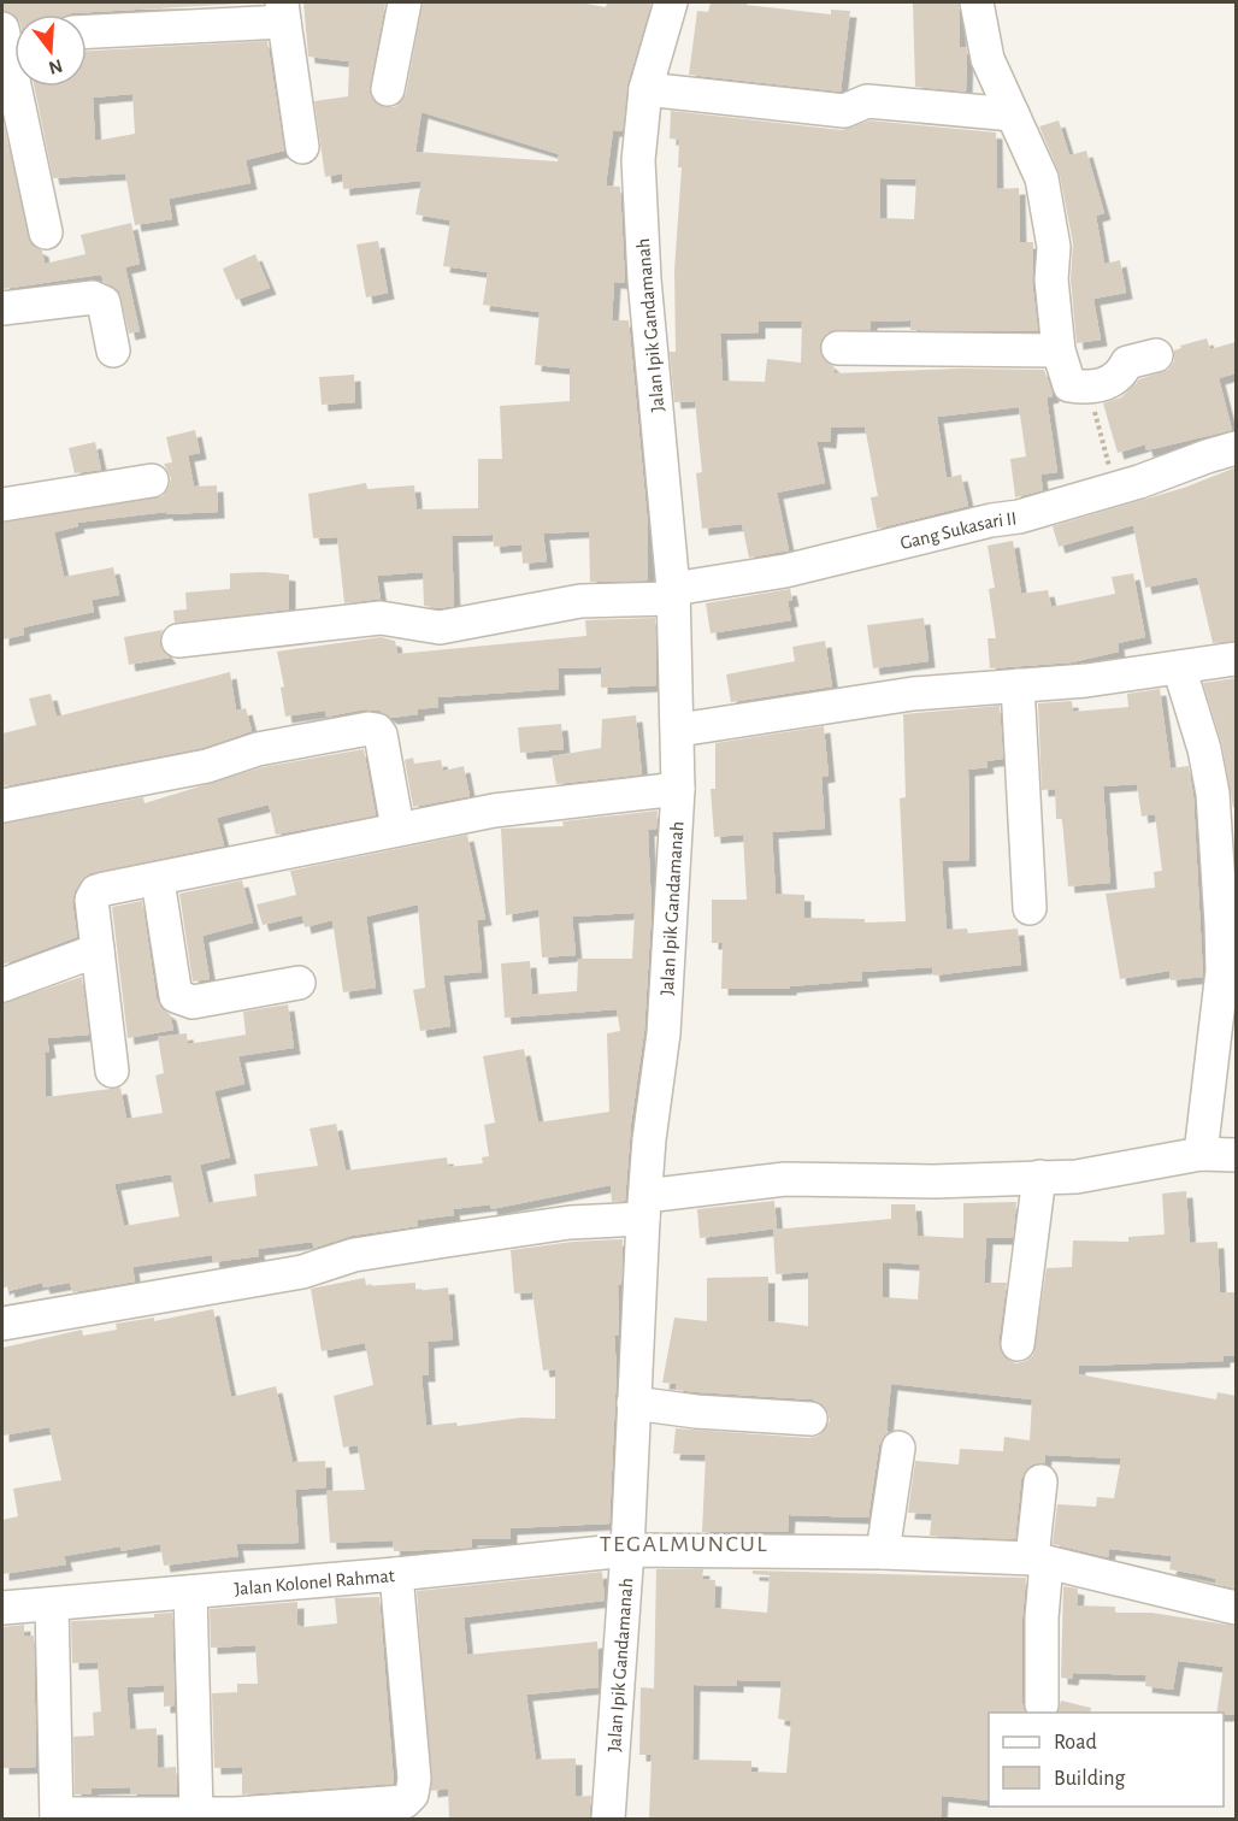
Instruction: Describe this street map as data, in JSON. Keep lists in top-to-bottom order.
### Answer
{
  "streets": {
    "street": ["Jalan Ipik Gandamanah", "Gang Sukasari II", "Jalan Kolonel Rahmat"]
  },
  "crossings": [
    ["Jalan Ipik Gandamanah", "Gang Sukasari II"],
    ["Jalan Ipik Gandamanah", "Jalan Kolonel Rahmat"]
  ],
  "districts": ["TEGALMUNCUL"],
  "legend": ["Road", "Building"],
  "north": "bottom"
}
